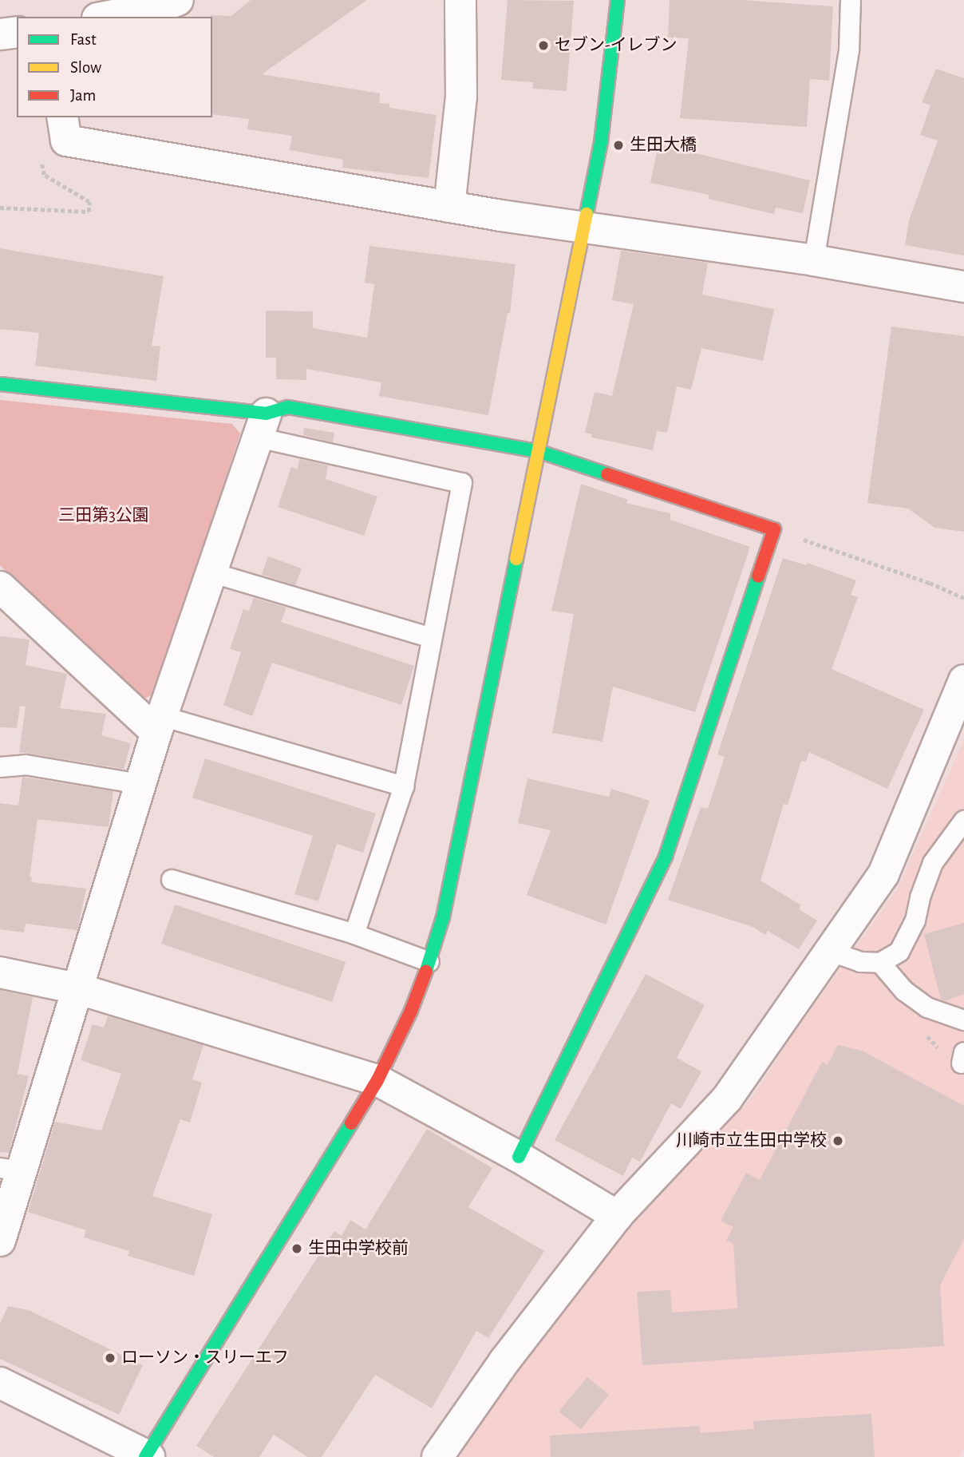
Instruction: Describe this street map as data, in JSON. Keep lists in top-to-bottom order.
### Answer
{
  "parks": ["三田第3公園"],
  "places": [
    "セブン-イレブン",
    "生田大橋",
    "川崎市立生田中学校",
    "生田中学校前",
    "ローソン・スリーエフ"
  ],
  "legend": ["Fast", "Slow", "Jam"]
}
